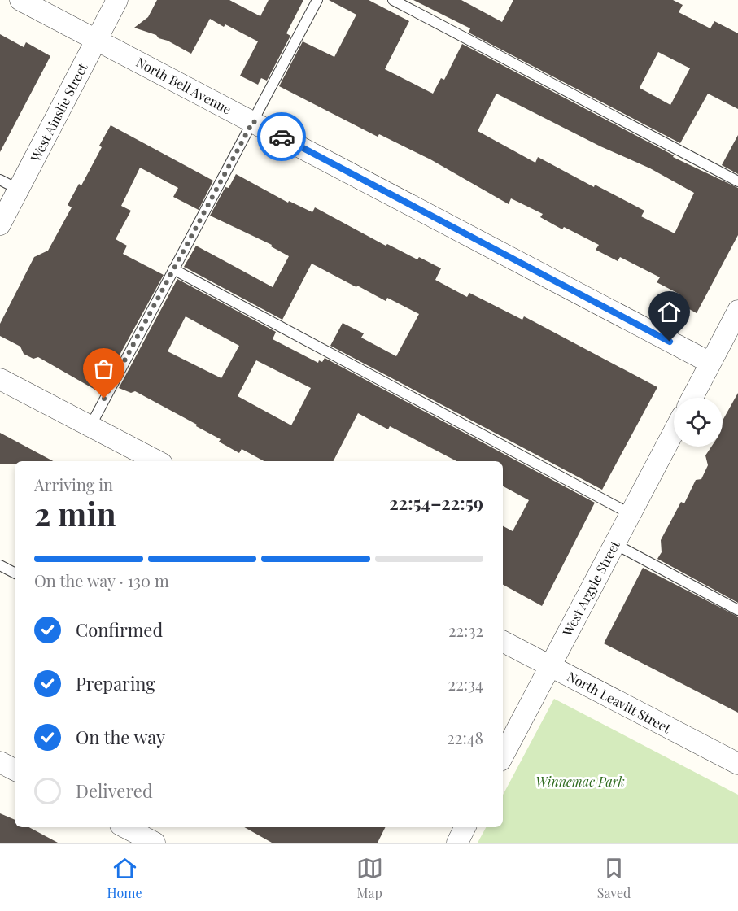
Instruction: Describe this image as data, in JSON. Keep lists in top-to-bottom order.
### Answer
{
  "streets": {
    "street": [
      "North Bell Avenue",
      "West Ainslie Street",
      "West Argyle Street",
      "North Leavitt Street"
    ]
  },
  "crossings": [
    ["North Bell Avenue", "West Ainslie Street"],
    ["West Argyle Street", "North Leavitt Street"]
  ],
  "parks": ["Winnemac Park"],
  "page": {
    "heading": ["2 min", "Arriving in", "22:54–22:59"],
    "bar": "On the way · 130 m",
    "list": [
      ["Confirmed", "22:32"],
      ["Preparing", "22:34"],
      ["On the way", "22:48"],
      "Delivered"
    ],
    "tabs": ["Home", "Map", "Saved"]
  }
}
